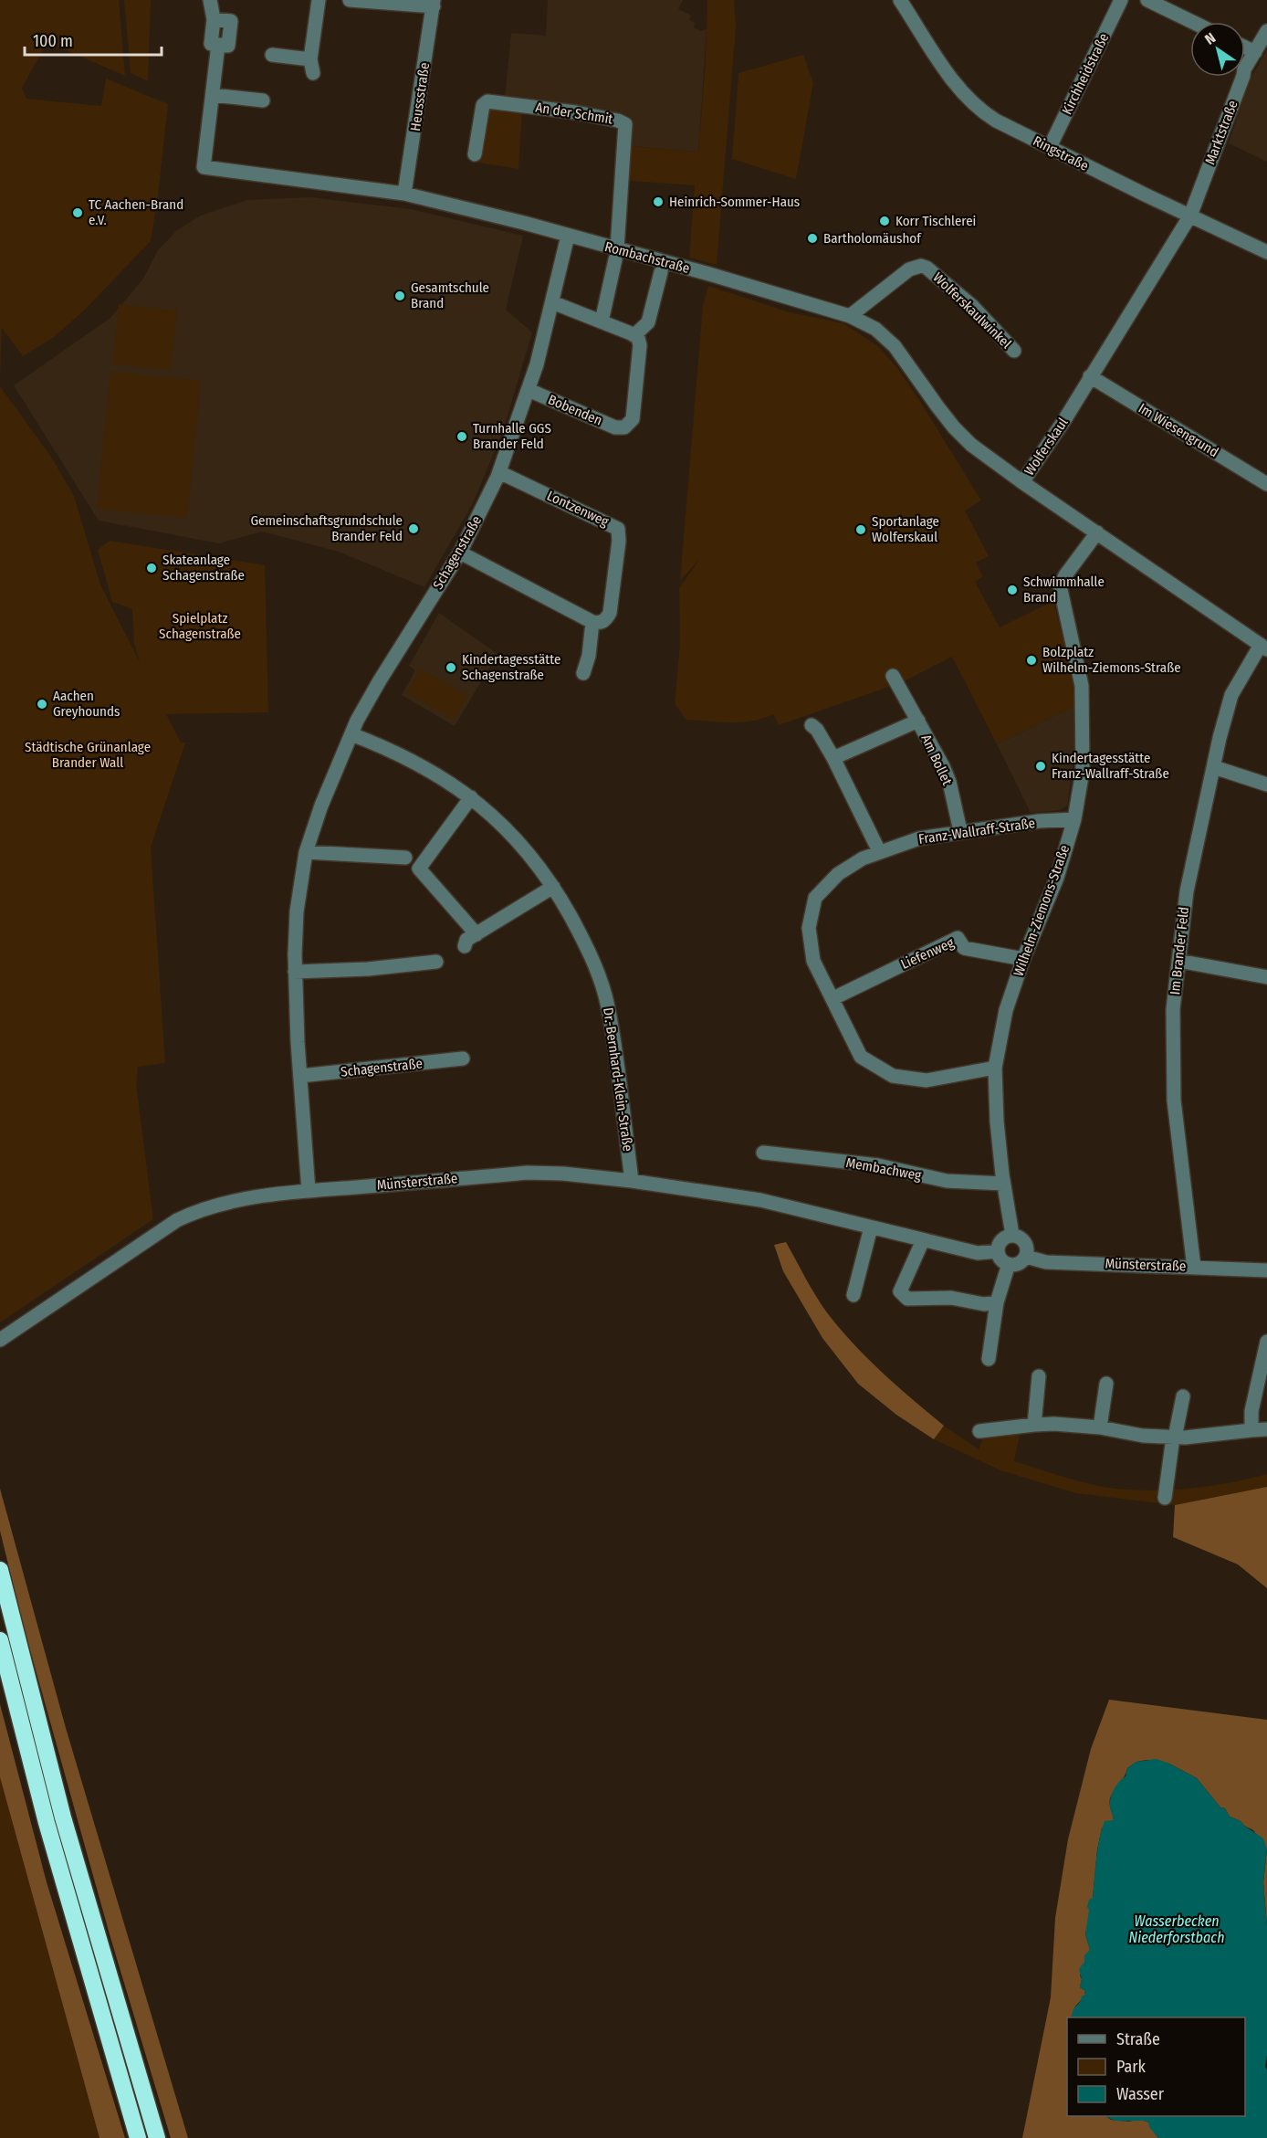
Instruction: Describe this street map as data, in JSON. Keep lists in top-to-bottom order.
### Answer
{
  "streets": {
    "street": [
      "Kirchheidstraße",
      "Heussstraße",
      "An der Schmit",
      "Marktstraße",
      "Ringstraße",
      "Rombachstraße",
      "Wolferskaulwinkel",
      "Bobenden",
      "Im Wiesengrund",
      "Wolferskaul",
      "Lontzenweg",
      "Schagenstraße",
      "Am Bollet",
      "Franz-Wallraff-Straße",
      "Wilhelm-Ziemons-Straße",
      "Im Brander Feld",
      "Liefenweg",
      "Dr.-Bernhard-Klein-Straße",
      "Membachweg",
      "Münsterstraße"
    ]
  },
  "crossings": [
    ["Kirchheidstraße", "Ringstraße"],
    ["Heussstraße", "Rombachstraße"],
    ["An der Schmit", "Rombachstraße"],
    ["Marktstraße", "Ringstraße"],
    ["Marktstraße", "Wolferskaul"],
    ["Ringstraße", "Wolferskaul"],
    ["Rombachstraße", "Wolferskaulwinkel"],
    ["Rombachstraße", "Wolferskaul"],
    ["Rombachstraße", "Schagenstraße"],
    ["Bobenden", "Schagenstraße"],
    ["Im Wiesengrund", "Wolferskaul"],
    ["Wolferskaul", "Wilhelm-Ziemons-Straße"],
    ["Wolferskaul", "Im Brander Feld"],
    ["Lontzenweg", "Schagenstraße"],
    ["Schagenstraße", "Dr.-Bernhard-Klein-Straße"],
    ["Schagenstraße", "Münsterstraße"],
    ["Am Bollet", "Franz-Wallraff-Straße"],
    ["Franz-Wallraff-Straße", "Wilhelm-Ziemons-Straße"],
    ["Franz-Wallraff-Straße", "Liefenweg"],
    ["Wilhelm-Ziemons-Straße", "Liefenweg"],
    ["Wilhelm-Ziemons-Straße", "Membachweg"],
    ["Wilhelm-Ziemons-Straße", "Münsterstraße"],
    ["Im Brander Feld", "Münsterstraße"],
    ["Dr.-Bernhard-Klein-Straße", "Münsterstraße"]
  ],
  "water": ["Wasserbecken Niederforstbach"],
  "parks": ["Spielplatz Schagenstraße", "Städtische Grünanlage Brander Wall"],
  "places": [
    "Heinrich-Sommer-Haus",
    "TC Aachen-Brand e.V.",
    "Korr Tischlerei",
    "Bartholomäushof",
    "Gesamtschule Brand",
    "Turnhalle GGS Brander Feld",
    "Gemeinschaftsgrundschule Brander Feld",
    "Sportanlage Wolferskaul",
    "Skateanlage Schagenstraße",
    "Schwimmhalle Brand",
    "Bolzplatz Wilhelm-Ziemons-Straße",
    "Kindertagesstätte Schagenstraße",
    "Aachen Greyhounds",
    "Kindertagesstätte Franz-Wallraff-Straße"
  ],
  "legend": ["Straße", "Park", "Wasser"],
  "scale_bar": "100 m",
  "north": "top left"
}
